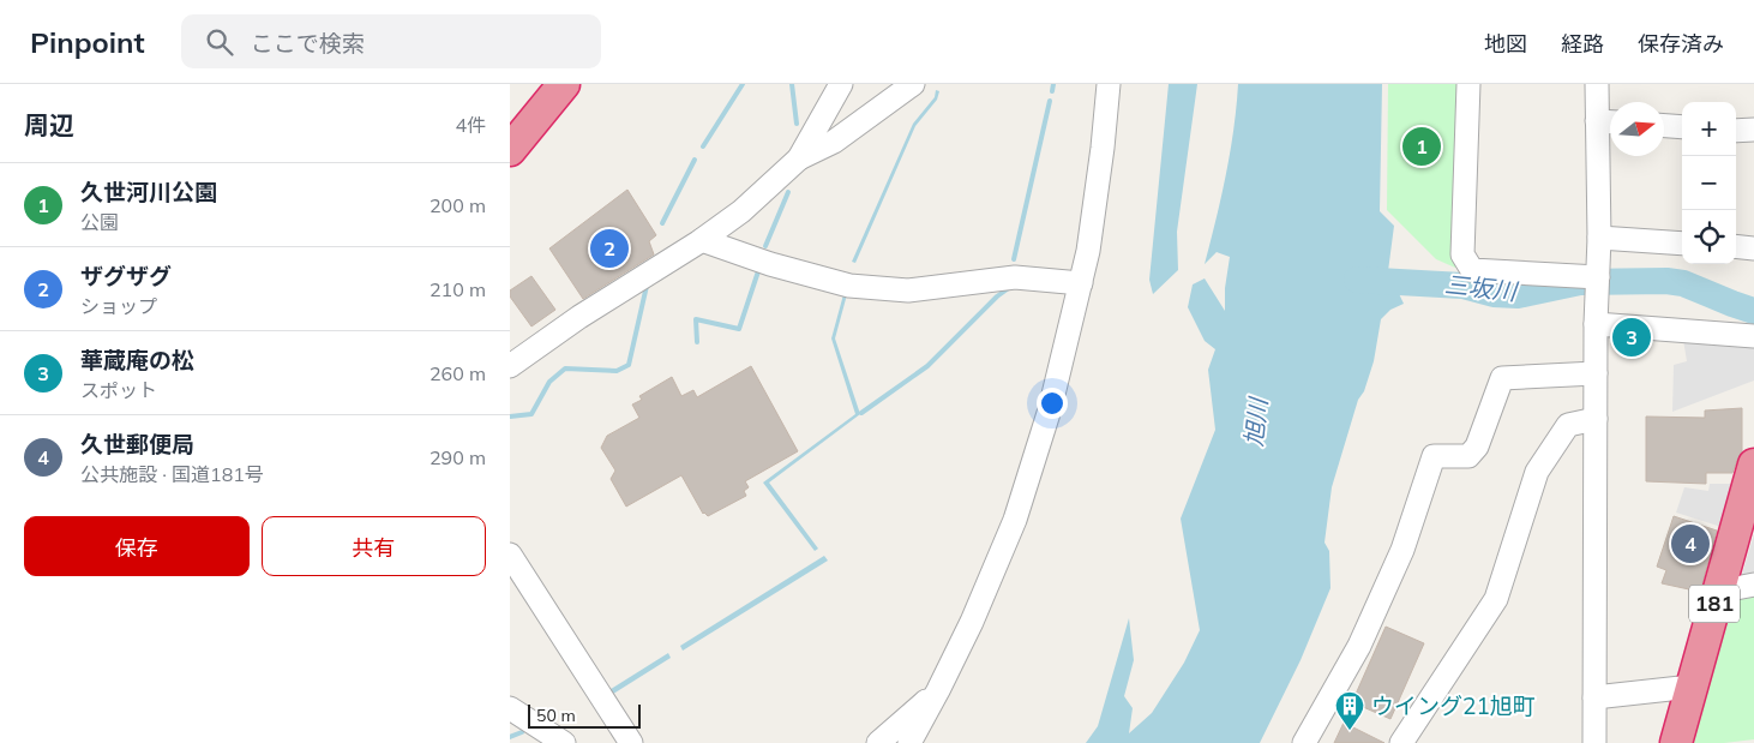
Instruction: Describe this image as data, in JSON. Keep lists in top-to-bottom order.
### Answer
{
  "streets": {
    "highway": ["181"]
  },
  "water": ["三坂川", "旭川"],
  "places": {
    "building": ["ウイング21旭町"]
  },
  "scale_bar": "50 m",
  "north": "right",
  "page": {
    "header": "Pinpoint",
    "search": "ここで検索",
    "nav": ["地図", "経路", "保存済み"],
    "heading": ["周辺", "4件"],
    "map_buttons": ["+", "−"],
    "pins": [
      "1",
      "2",
      "3",
      "4"
    ],
    "list": [
      {
        "mark": "1",
        "name": "久世河川公園",
        "note": "公園",
        "value": "200 m"
      },
      {
        "mark": "2",
        "name": "ザグザグ",
        "note": "ショップ",
        "value": "210 m"
      },
      {
        "mark": "3",
        "name": "華蔵庵の松",
        "note": "スポット",
        "value": "260 m"
      },
      {
        "mark": "4",
        "name": "久世郵便局",
        "note": "公共施設 · 国道181号",
        "value": "290 m"
      }
    ],
    "buttons": ["保存", "共有"],
    "scale": "50 m"
  }
}
